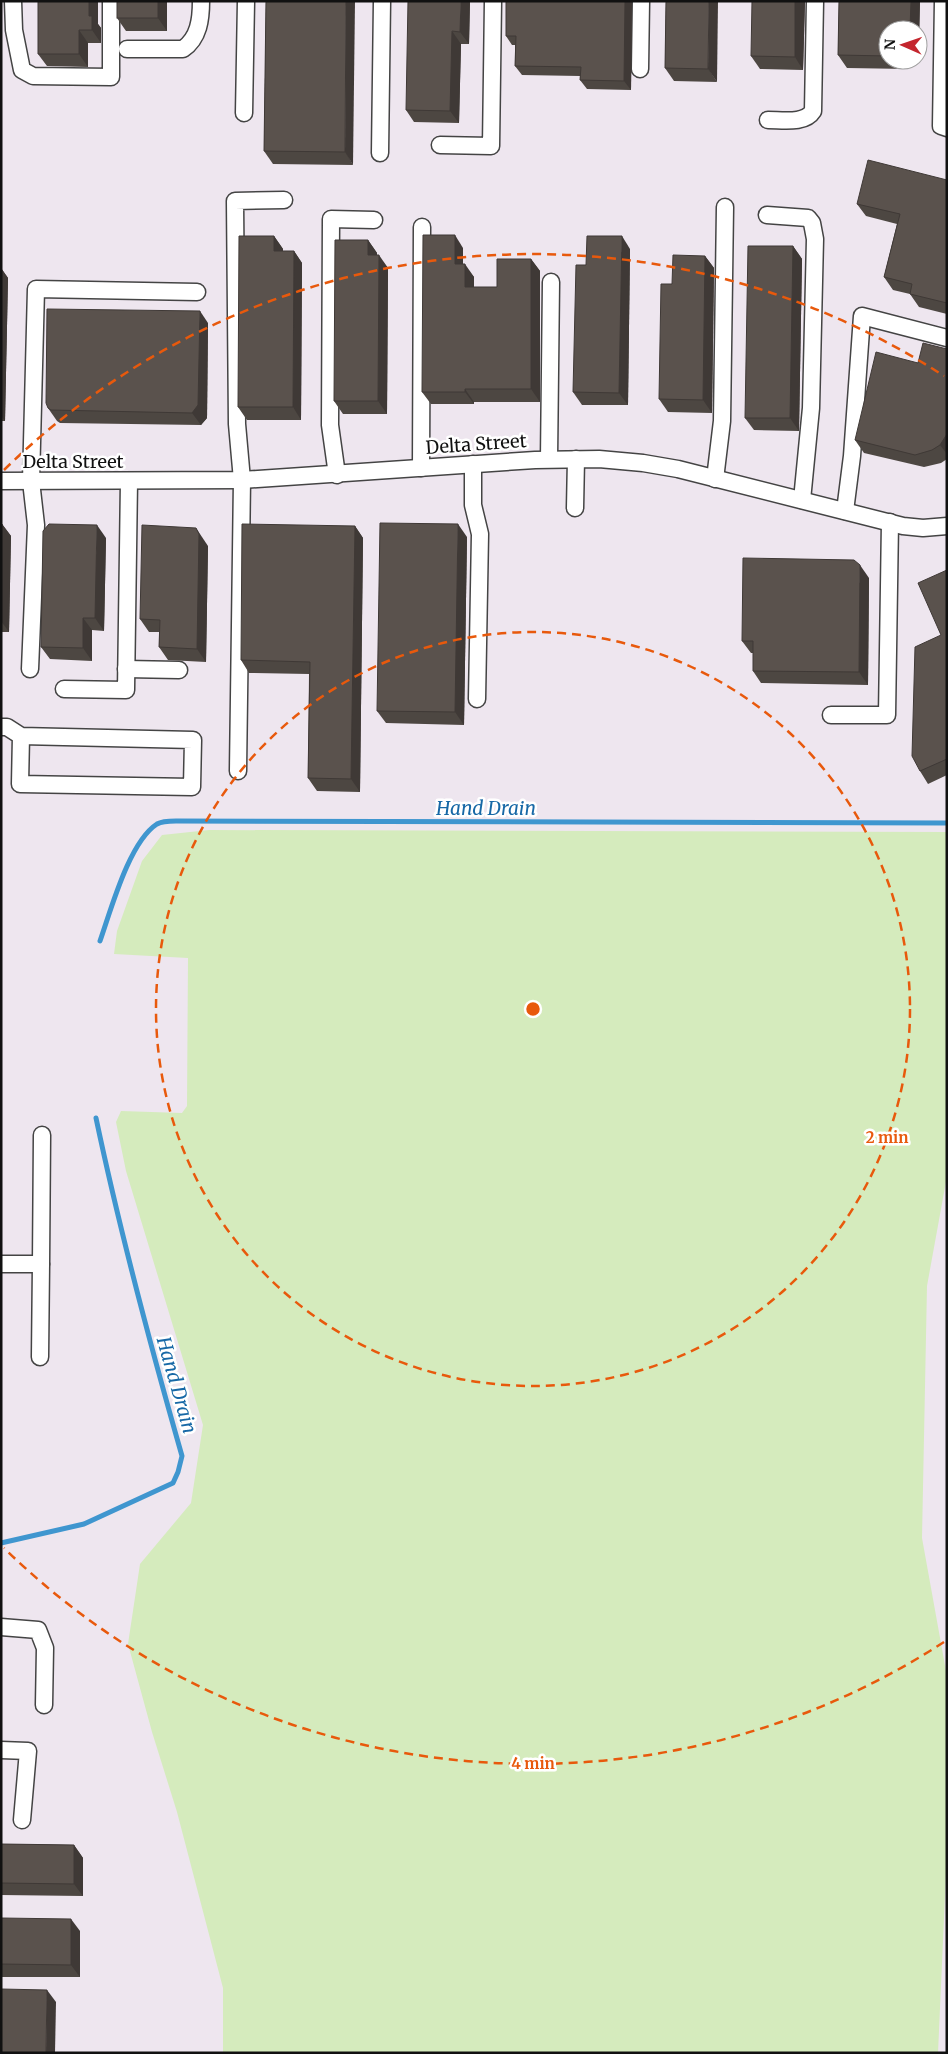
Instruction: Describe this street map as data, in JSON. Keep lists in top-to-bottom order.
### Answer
{
  "streets": {
    "street": ["Delta Street"]
  },
  "water": ["Hand Drain"],
  "north": "left",
  "rings": ["2 min", "4 min"]
}
